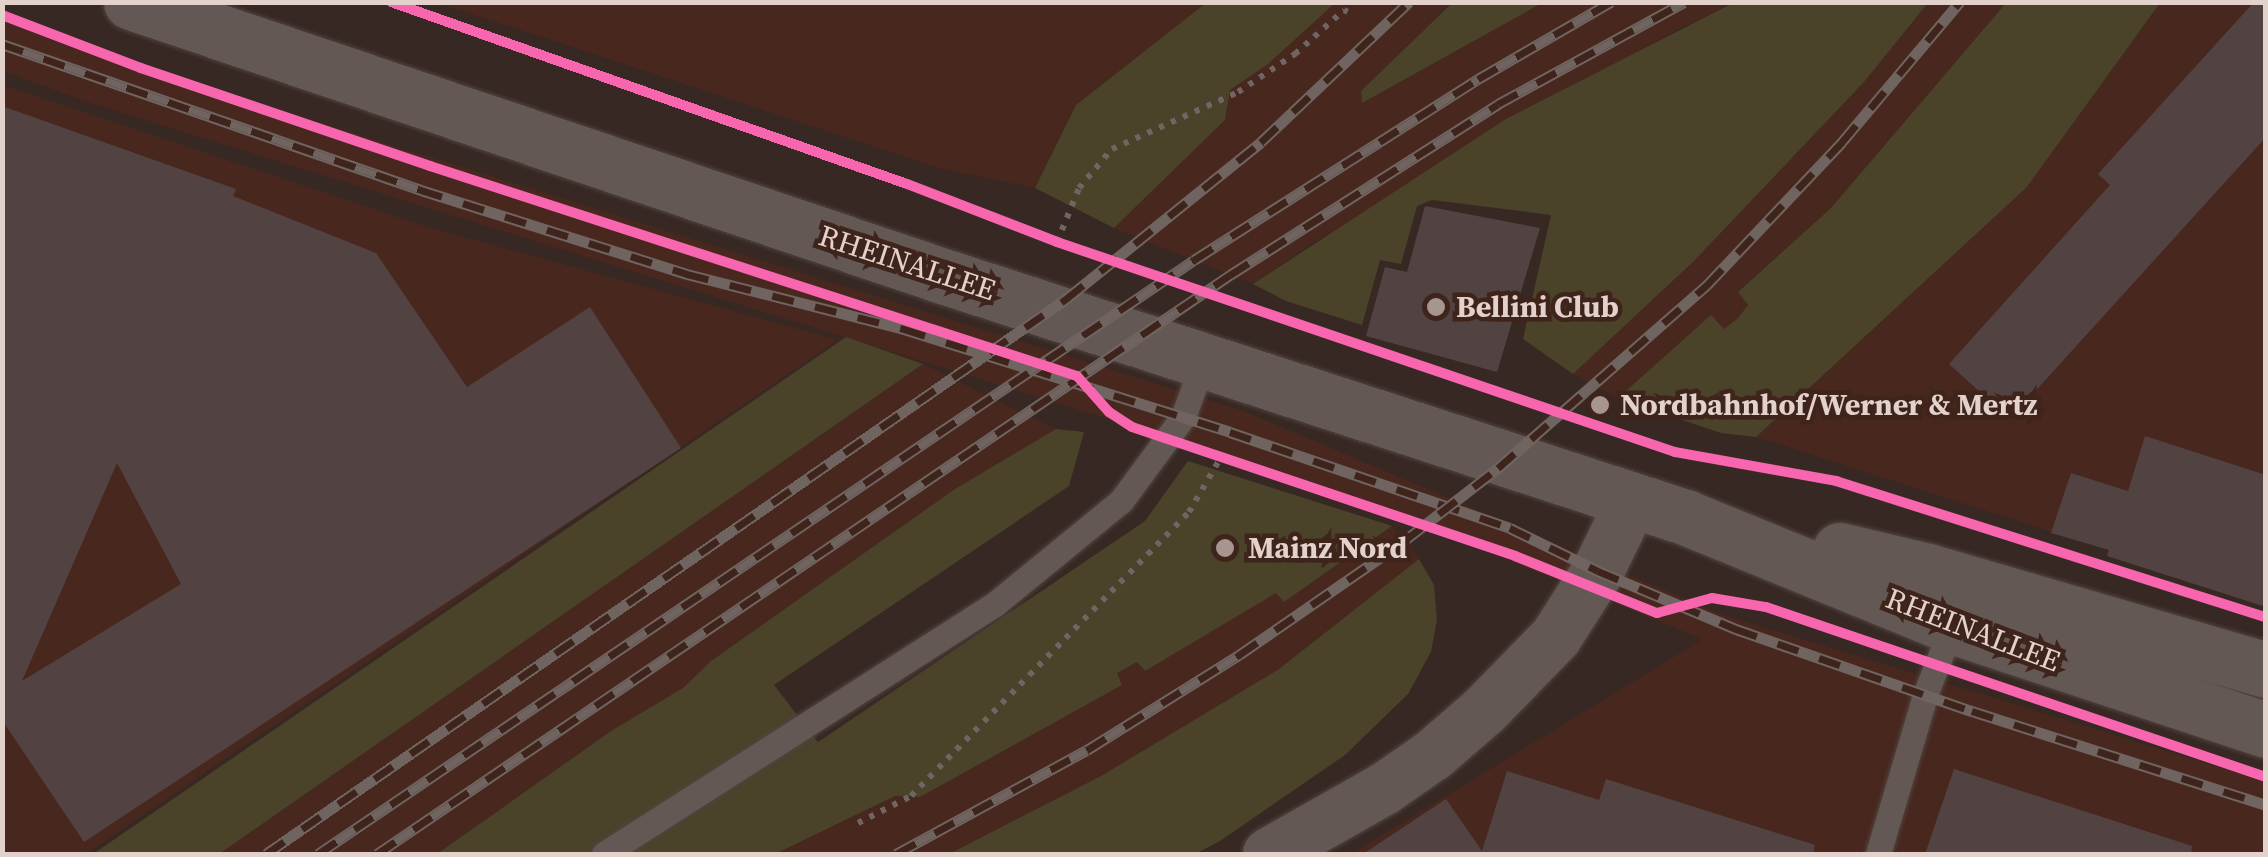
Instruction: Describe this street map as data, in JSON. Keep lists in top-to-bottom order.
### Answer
{
  "streets": {
    "main road": ["RHEINALLEE"]
  },
  "places": ["Bellini Club", "Nordbahnhof/Werner & Mertz", "Mainz Nord"]
}
